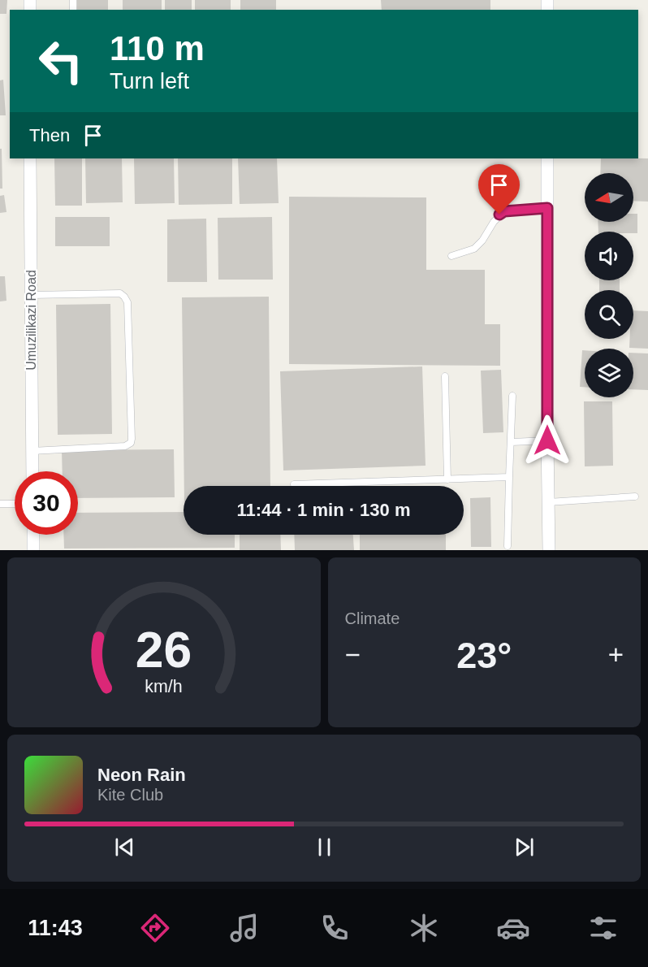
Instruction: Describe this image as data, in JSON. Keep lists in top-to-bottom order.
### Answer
{
  "streets": {
    "street": ["Umuzilikazi Road"]
  },
  "north": "left",
  "page": {
    "turn": ["110 m", "Turn left"],
    "then": "Then",
    "limit": "30",
    "trip": "11:44 · 1 min · 130 m",
    "tile": "Climate",
    "heat": ["−", "23°", "+"],
    "song": ["Neon Rain", "Kite Club"],
    "tabs": "11:43",
    "gauge": ["26", "km/h"]
  }
}
